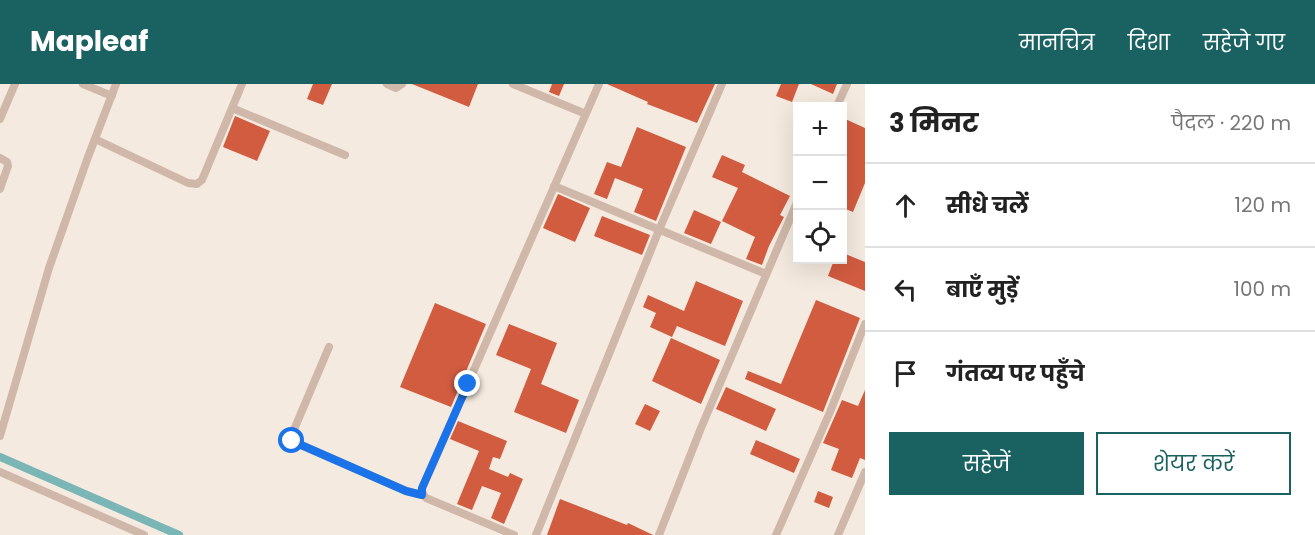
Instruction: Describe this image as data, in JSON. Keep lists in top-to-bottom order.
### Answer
{
  "page": {
    "header": "Mapleaf",
    "nav": ["मानचित्र", "दिशा", "सहेजे गए"],
    "heading": ["3 मिनट", "पैदल · 220 m"],
    "map_buttons": ["+", "−"],
    "list": [
      ["सीधे चलें", "120 m"],
      ["बाएँ मुड़ें", "100 m"],
      "गंतव्य पर पहुँचे"
    ],
    "buttons": ["सहेजें", "शेयर करें"]
  }
}
